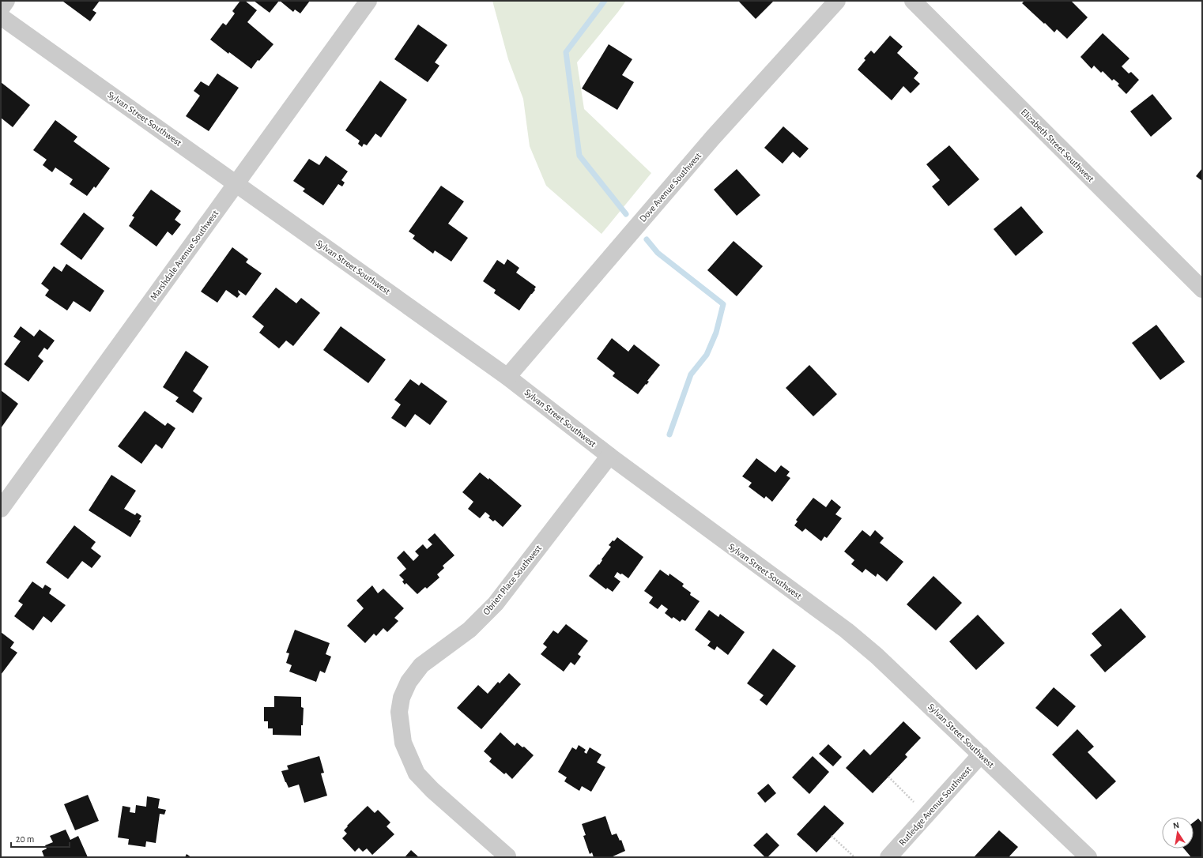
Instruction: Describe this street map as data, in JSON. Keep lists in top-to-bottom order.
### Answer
{
  "streets": {
    "street": [
      "Sylvan Street Southwest",
      "Elizabeth Street Southwest",
      "Dove Avenue Southwest",
      "Marshdale Avenue Southwest",
      "Obrien Place Southwest",
      "Rutledge Avenue Southwest"
    ]
  },
  "crossings": [
    ["Sylvan Street Southwest", "Dove Avenue Southwest"],
    ["Sylvan Street Southwest", "Marshdale Avenue Southwest"],
    ["Sylvan Street Southwest", "Obrien Place Southwest"],
    ["Sylvan Street Southwest", "Rutledge Avenue Southwest"]
  ],
  "scale_bar": "20 m",
  "north": "top"
}
